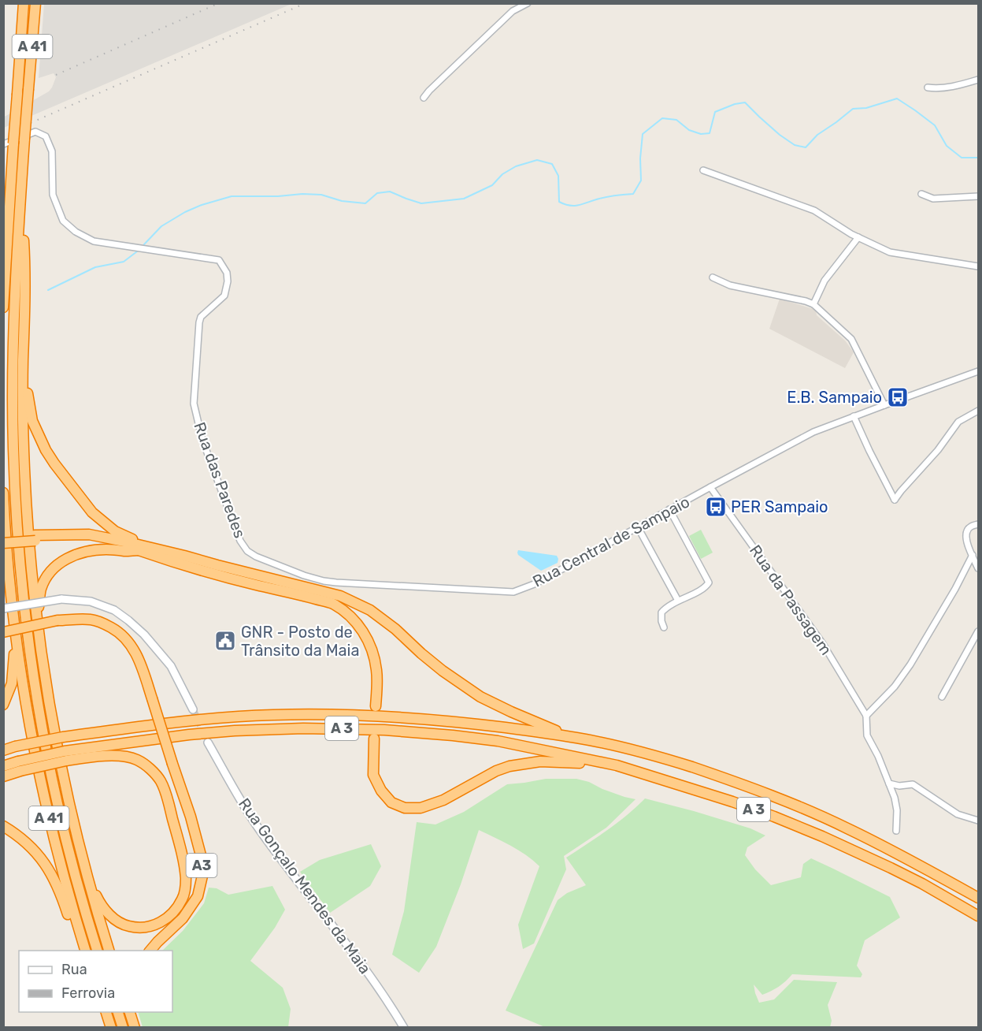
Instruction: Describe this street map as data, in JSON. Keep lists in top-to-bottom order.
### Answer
{
  "streets": {
    "highway": ["A 41", "A 3", "A3"],
    "street": [
      "Rua das Paredes",
      "Rua Central de Sampaio",
      "Rua da Passagem",
      "Rua Gonçalo Mendes da Maia"
    ]
  },
  "crossings": [
    ["A 41", "Rua das Paredes"],
    ["Rua das Paredes", "Rua Central de Sampaio"],
    ["Rua Central de Sampaio", "Rua da Passagem"]
  ],
  "places": {
    "bus stop": ["E.B. Sampaio", "PER Sampaio"],
    "public building": ["GNR - Posto de Trânsito da Maia"]
  },
  "legend": ["Rua", "Ferrovia"]
}
